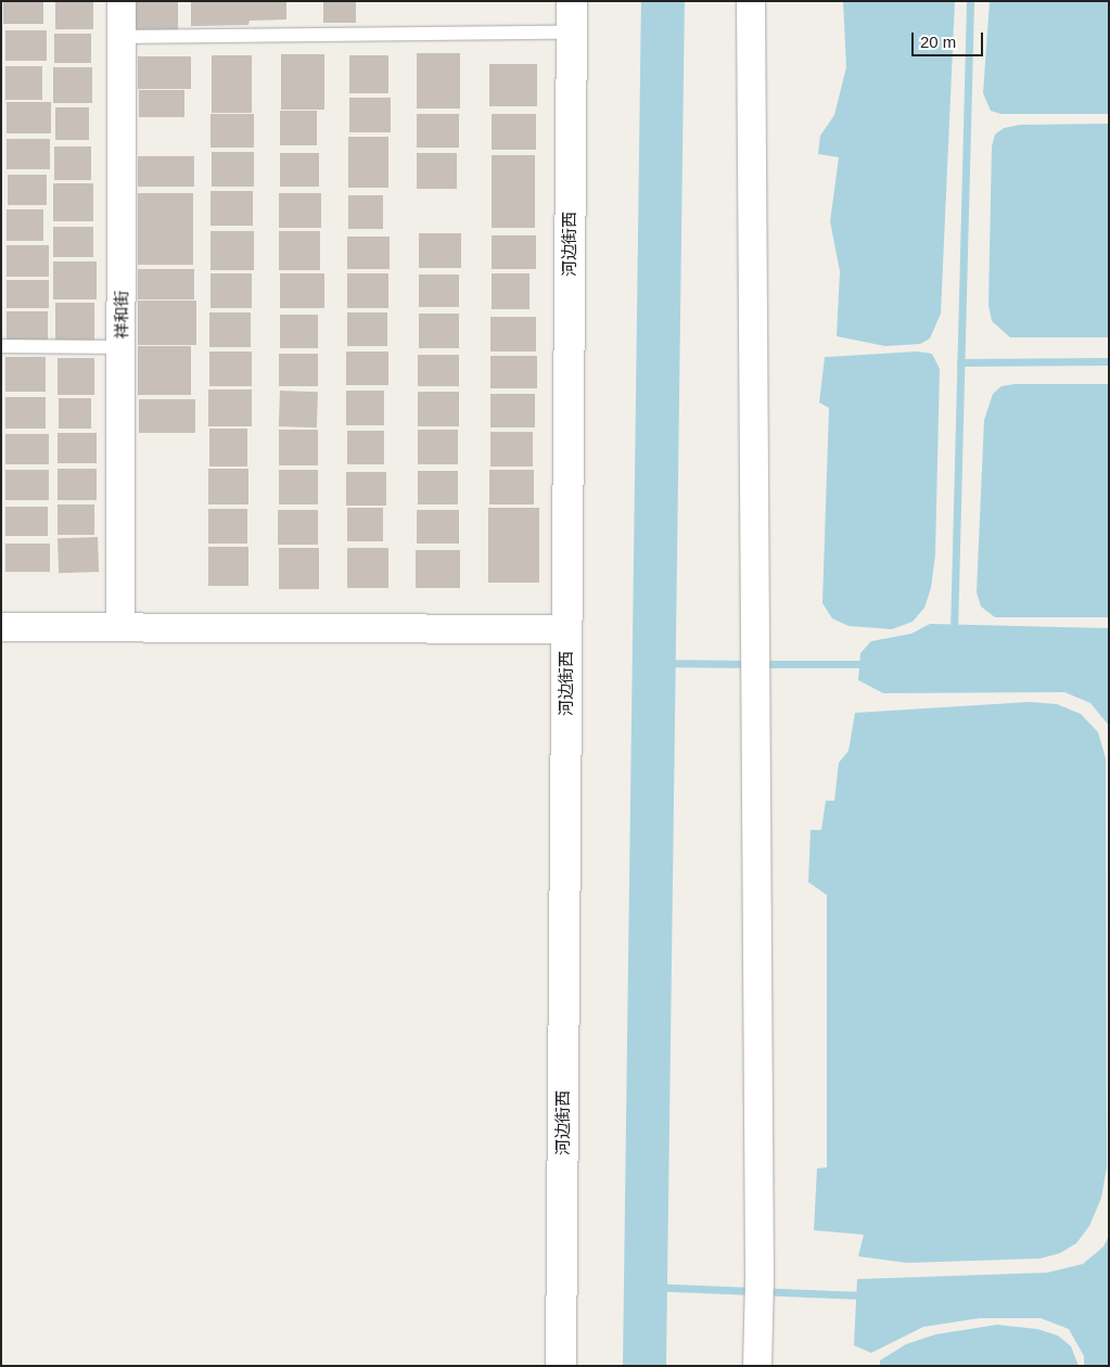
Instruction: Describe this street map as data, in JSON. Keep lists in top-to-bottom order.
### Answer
{
  "streets": {
    "street": ["河边街西", "祥和街"]
  },
  "scale_bar": "20 m"
}
